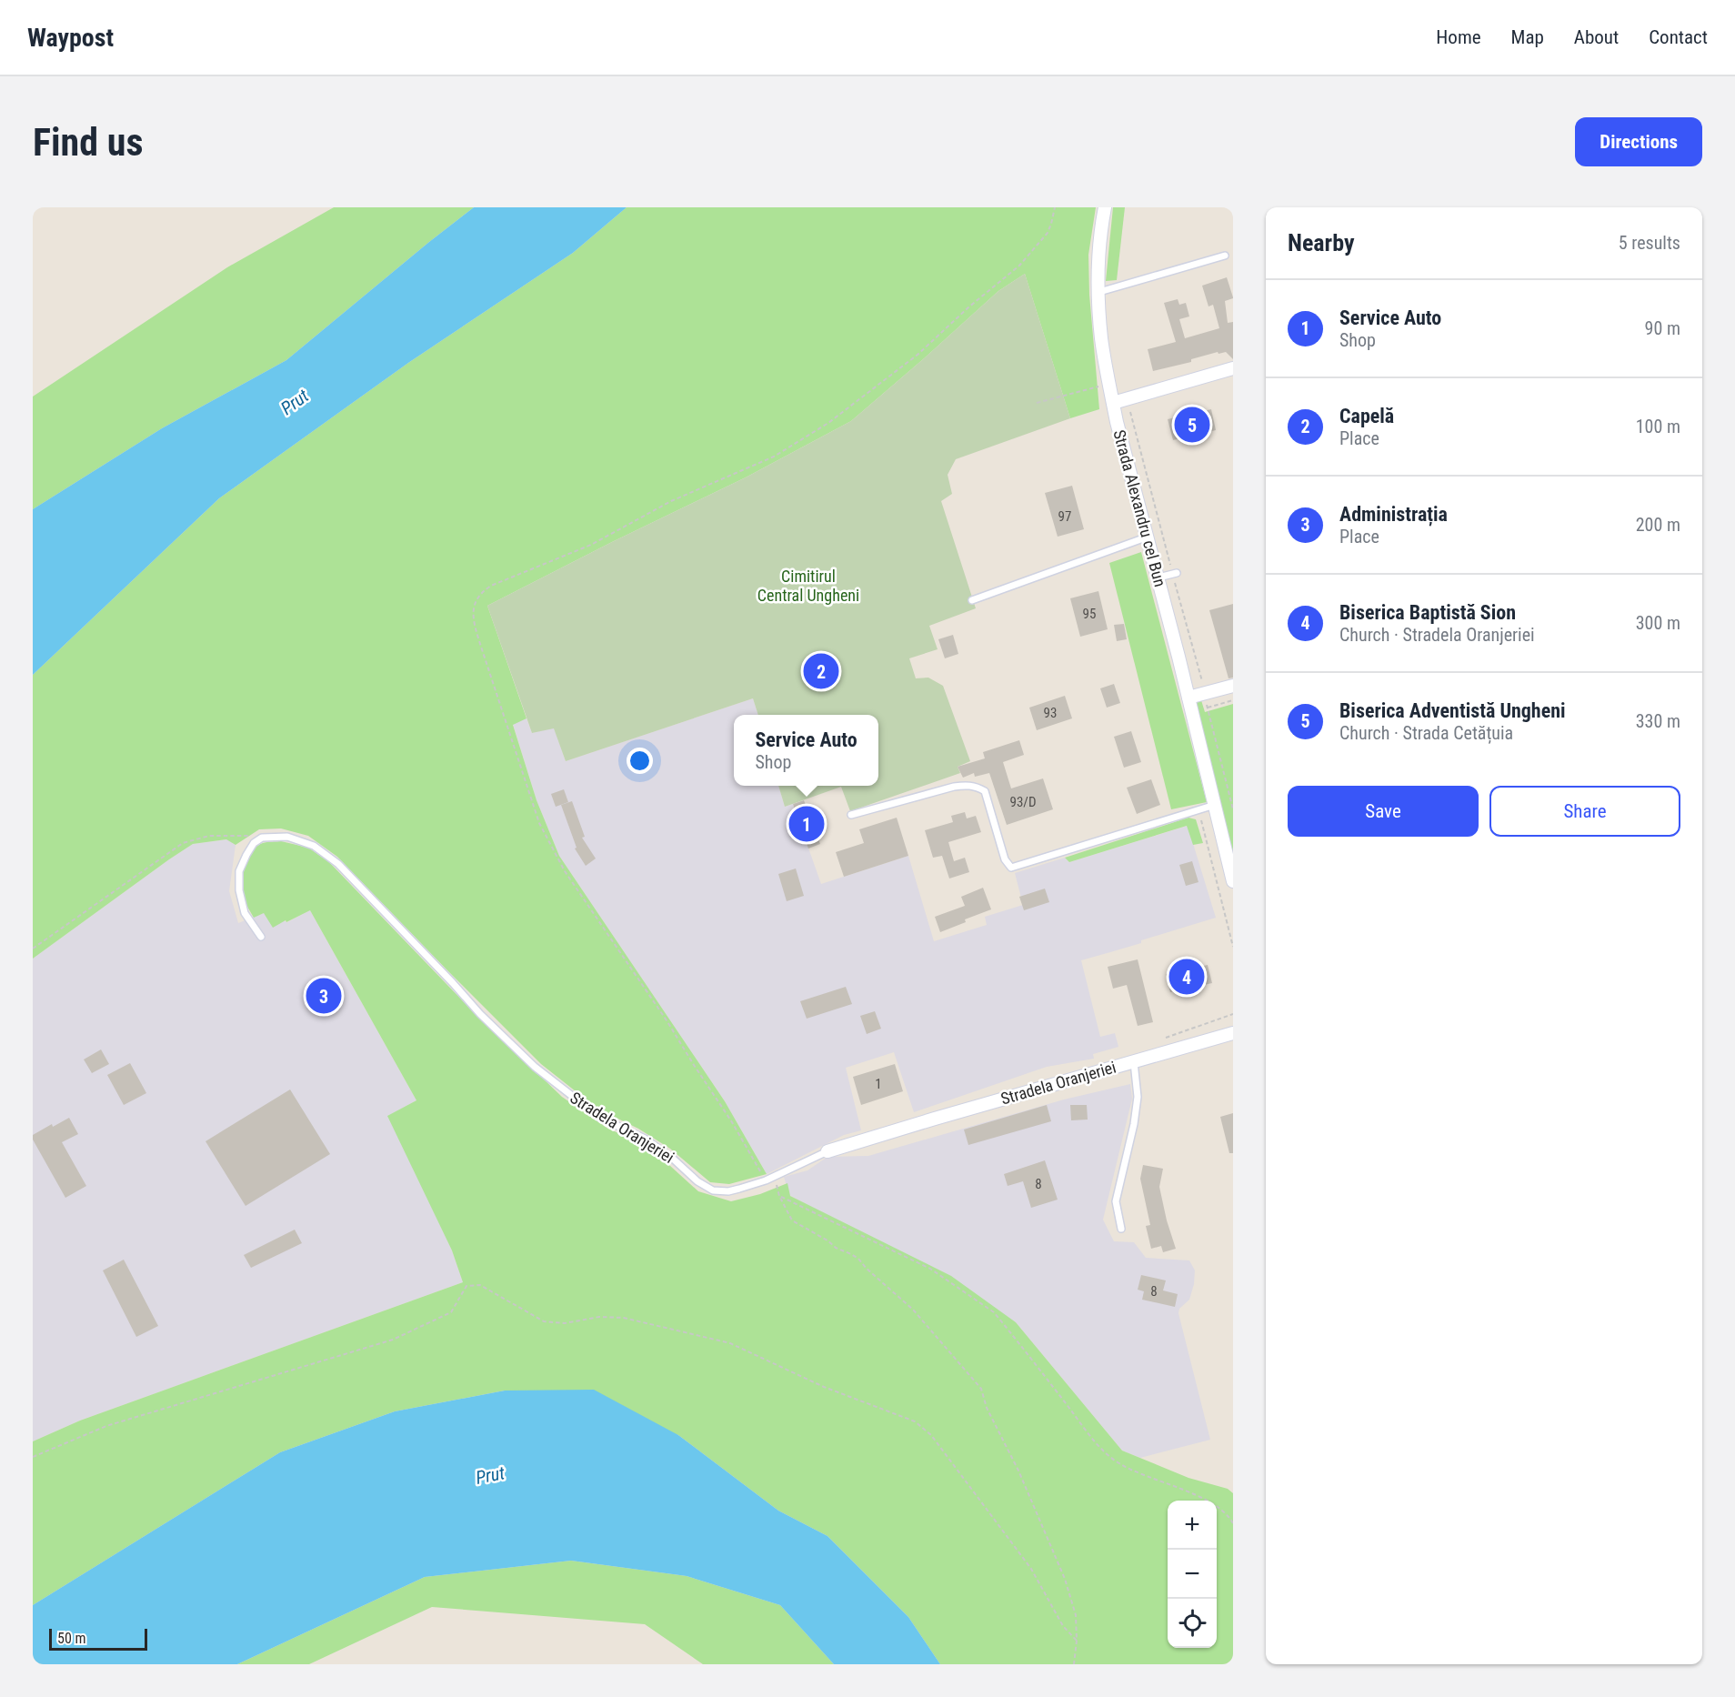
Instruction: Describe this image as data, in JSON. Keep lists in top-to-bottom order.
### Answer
{
  "streets": {
    "street": ["Strada Alexandru cel Bun", "Stradela Oranjeriei"]
  },
  "water": ["Prut"],
  "parks": ["Cimitirul Central Ungheni"],
  "house_numbers": [
    "97",
    "95",
    "93",
    "93/D",
    "1",
    "8",
    "8"
  ],
  "scale_bar": "50 m",
  "page": {
    "header": "Waypost",
    "nav": [
      "Home",
      "Map",
      "About",
      "Contact"
    ],
    "buttons": [
      "Directions",
      ["Save", "Share"]
    ],
    "title": "Find us",
    "heading": ["Nearby", "5 results"],
    "list": [
      {
        "mark": "1",
        "name": "Service Auto",
        "note": "Shop",
        "value": "90 m"
      },
      {
        "mark": "2",
        "name": "Capelă",
        "note": "Place",
        "value": "100 m"
      },
      {
        "mark": "3",
        "name": "Administrația",
        "note": "Place",
        "value": "200 m"
      },
      {
        "mark": "4",
        "name": "Biserica Baptistă Sion",
        "note": "Church · Stradela Oranjeriei",
        "value": "300 m"
      },
      {
        "mark": "5",
        "name": "Biserica Adventistă Ungheni",
        "note": "Church · Strada Cetățuia",
        "value": "330 m"
      }
    ],
    "pins": [
      "5",
      "2",
      "1",
      "4",
      "3"
    ],
    "popup": ["Service Auto", "Shop"],
    "map_buttons": ["+", "−"],
    "scale": "50 m"
  }
}
